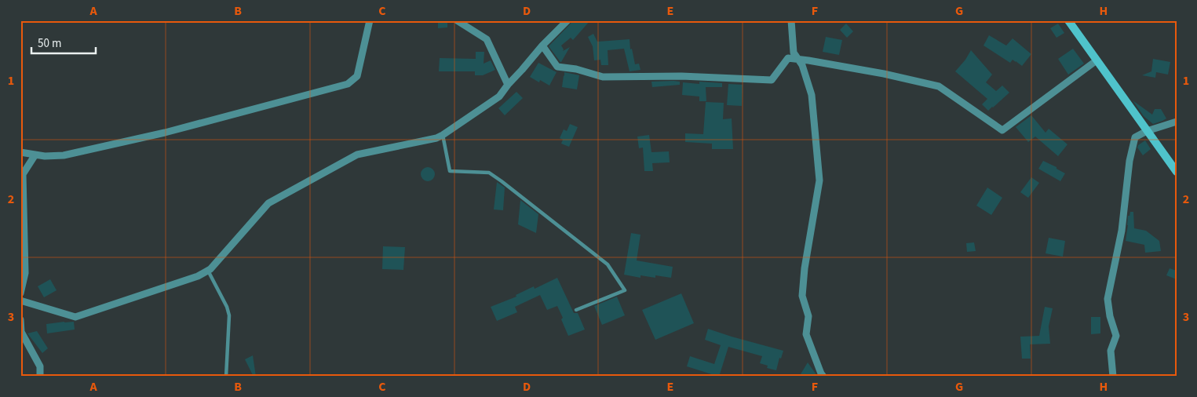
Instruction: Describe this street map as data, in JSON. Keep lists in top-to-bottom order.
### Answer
{
  "scale_bar": "50 m",
  "grid": {
    "columns": [
      "A",
      "B",
      "C",
      "D",
      "E",
      "F",
      "G",
      "H"
    ],
    "rows": ["1", "2", "3"]
  }
}
